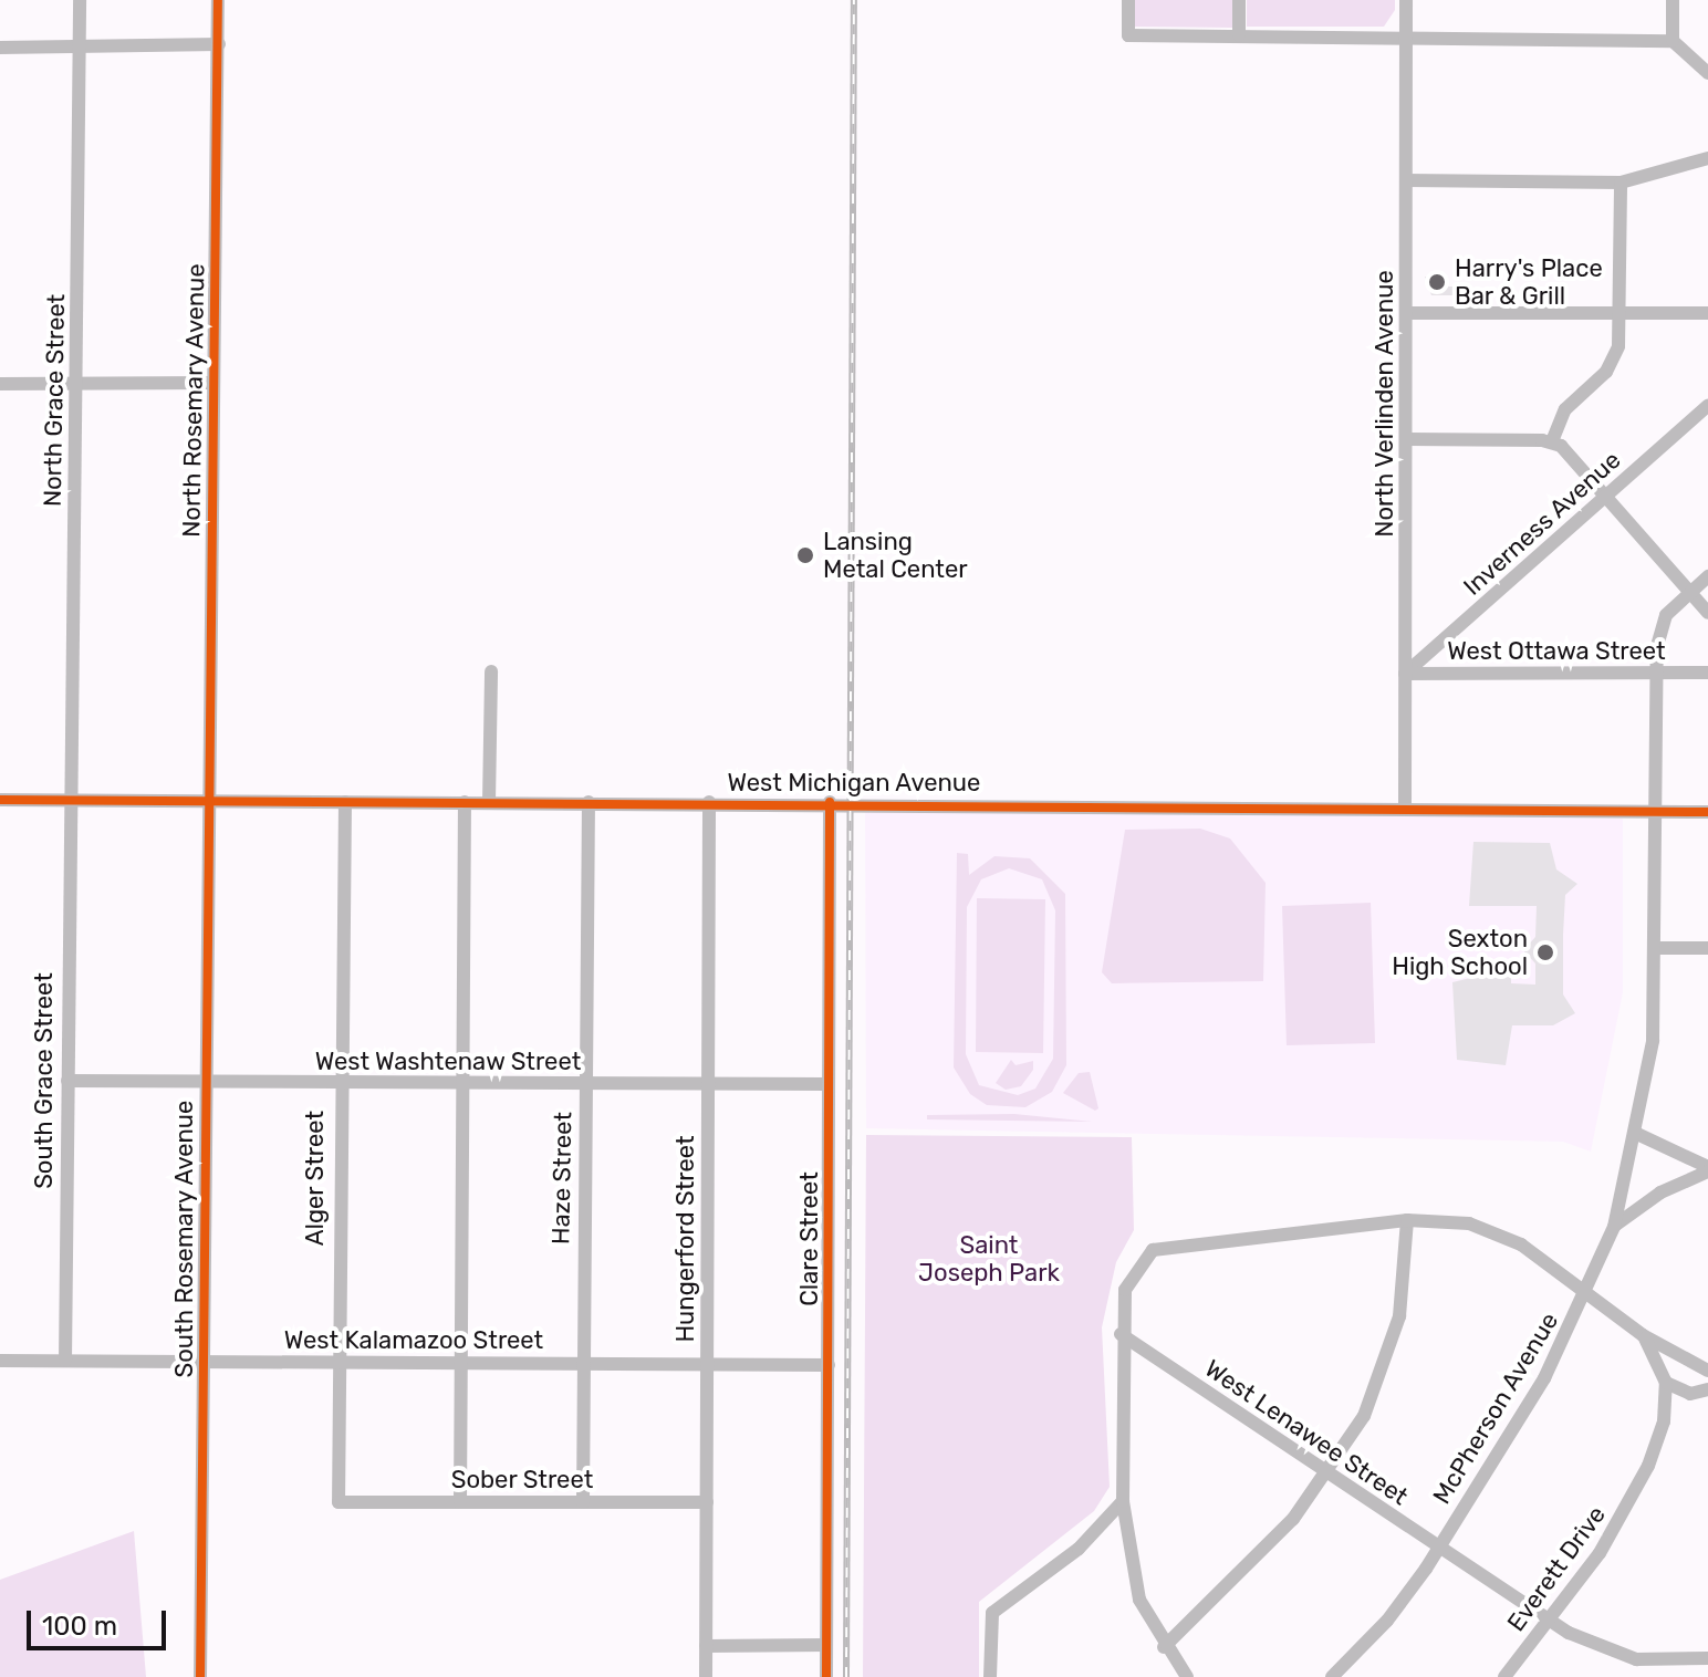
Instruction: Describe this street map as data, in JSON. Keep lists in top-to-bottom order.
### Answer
{
  "streets": {
    "street": [
      "North Grace Street",
      "North Rosemary Avenue",
      "North Verlinden Avenue",
      "Inverness Avenue",
      "West Ottawa Street",
      "West Michigan Avenue",
      "West Washtenaw Street",
      "South Grace Street",
      "Alger Street",
      "Haze Street",
      "South Rosemary Avenue",
      "Hungerford Street",
      "Clare Street",
      "West Kalamazoo Street",
      "McPherson Avenue",
      "West Lenawee Street",
      "Sober Street",
      "Everett Drive"
    ]
  },
  "crossings": [
    ["North Grace Street", "West Michigan Avenue"],
    ["North Grace Street", "South Grace Street"],
    ["North Rosemary Avenue", "West Michigan Avenue"],
    ["North Rosemary Avenue", "South Rosemary Avenue"],
    ["North Verlinden Avenue", "Inverness Avenue"],
    ["North Verlinden Avenue", "West Ottawa Street"],
    ["North Verlinden Avenue", "West Michigan Avenue"],
    ["Inverness Avenue", "West Ottawa Street"],
    ["West Ottawa Street", "McPherson Avenue"],
    ["West Michigan Avenue", "South Grace Street"],
    ["West Michigan Avenue", "Alger Street"],
    ["West Michigan Avenue", "Haze Street"],
    ["West Michigan Avenue", "South Rosemary Avenue"],
    ["West Michigan Avenue", "Hungerford Street"],
    ["West Michigan Avenue", "Clare Street"],
    ["West Michigan Avenue", "McPherson Avenue"],
    ["West Washtenaw Street", "South Grace Street"],
    ["West Washtenaw Street", "Alger Street"],
    ["West Washtenaw Street", "Haze Street"],
    ["West Washtenaw Street", "South Rosemary Avenue"],
    ["West Washtenaw Street", "Hungerford Street"],
    ["West Washtenaw Street", "Clare Street"],
    ["South Grace Street", "West Kalamazoo Street"],
    ["Alger Street", "West Kalamazoo Street"],
    ["Alger Street", "Sober Street"],
    ["Haze Street", "West Kalamazoo Street"],
    ["Haze Street", "Sober Street"],
    ["South Rosemary Avenue", "West Kalamazoo Street"],
    ["Hungerford Street", "West Kalamazoo Street"],
    ["Hungerford Street", "Sober Street"],
    ["Clare Street", "West Kalamazoo Street"],
    ["McPherson Avenue", "West Lenawee Street"],
    ["West Lenawee Street", "Everett Drive"]
  ],
  "parks": ["Saint Joseph Park"],
  "places": ["Harry's Place Bar & Grill", "Lansing Metal Center", "Sexton High School"],
  "scale_bar": "100 m"
}
